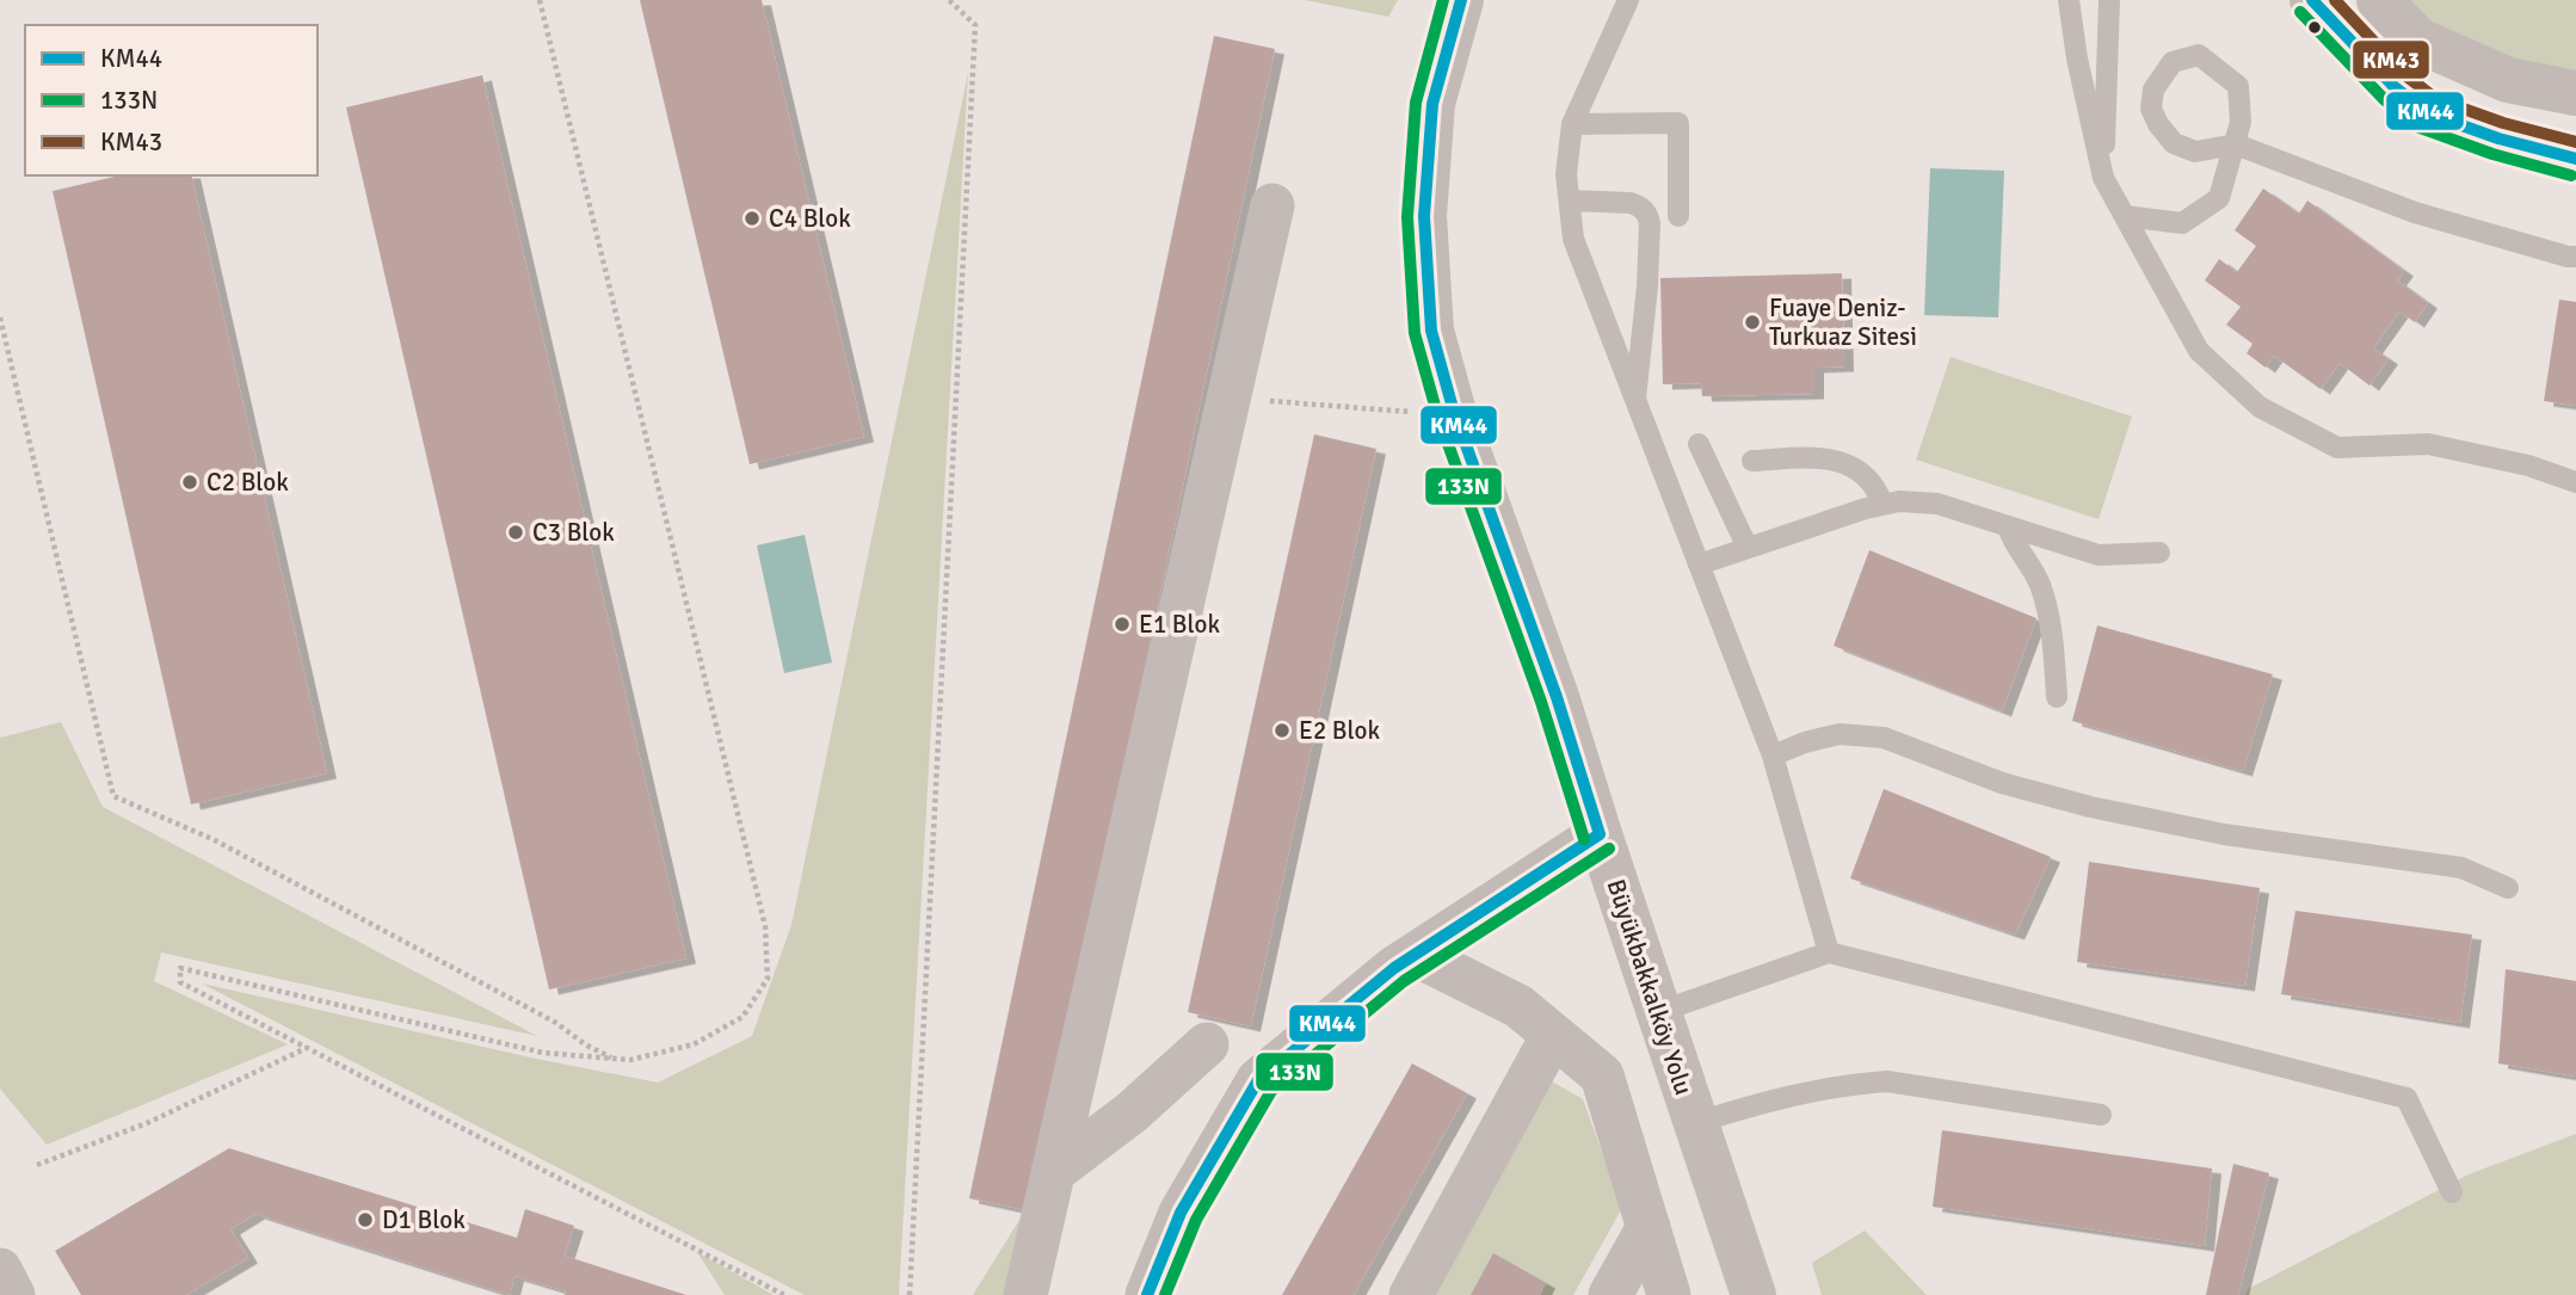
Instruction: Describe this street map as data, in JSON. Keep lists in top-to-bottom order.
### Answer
{
  "streets": {
    "street": ["Büyükbakkalköy Yolu"]
  },
  "places": [
    "C4 Blok",
    "Fuaye Deniz- Turkuaz Sitesi",
    "C2 Blok",
    "C3 Blok",
    "E1 Blok",
    "E2 Blok",
    "D1 Blok"
  ],
  "lines": ["transit line KM44", "transit line 133N", "transit line KM43"],
  "legend": ["KM44", "133N", "KM43"]
}
